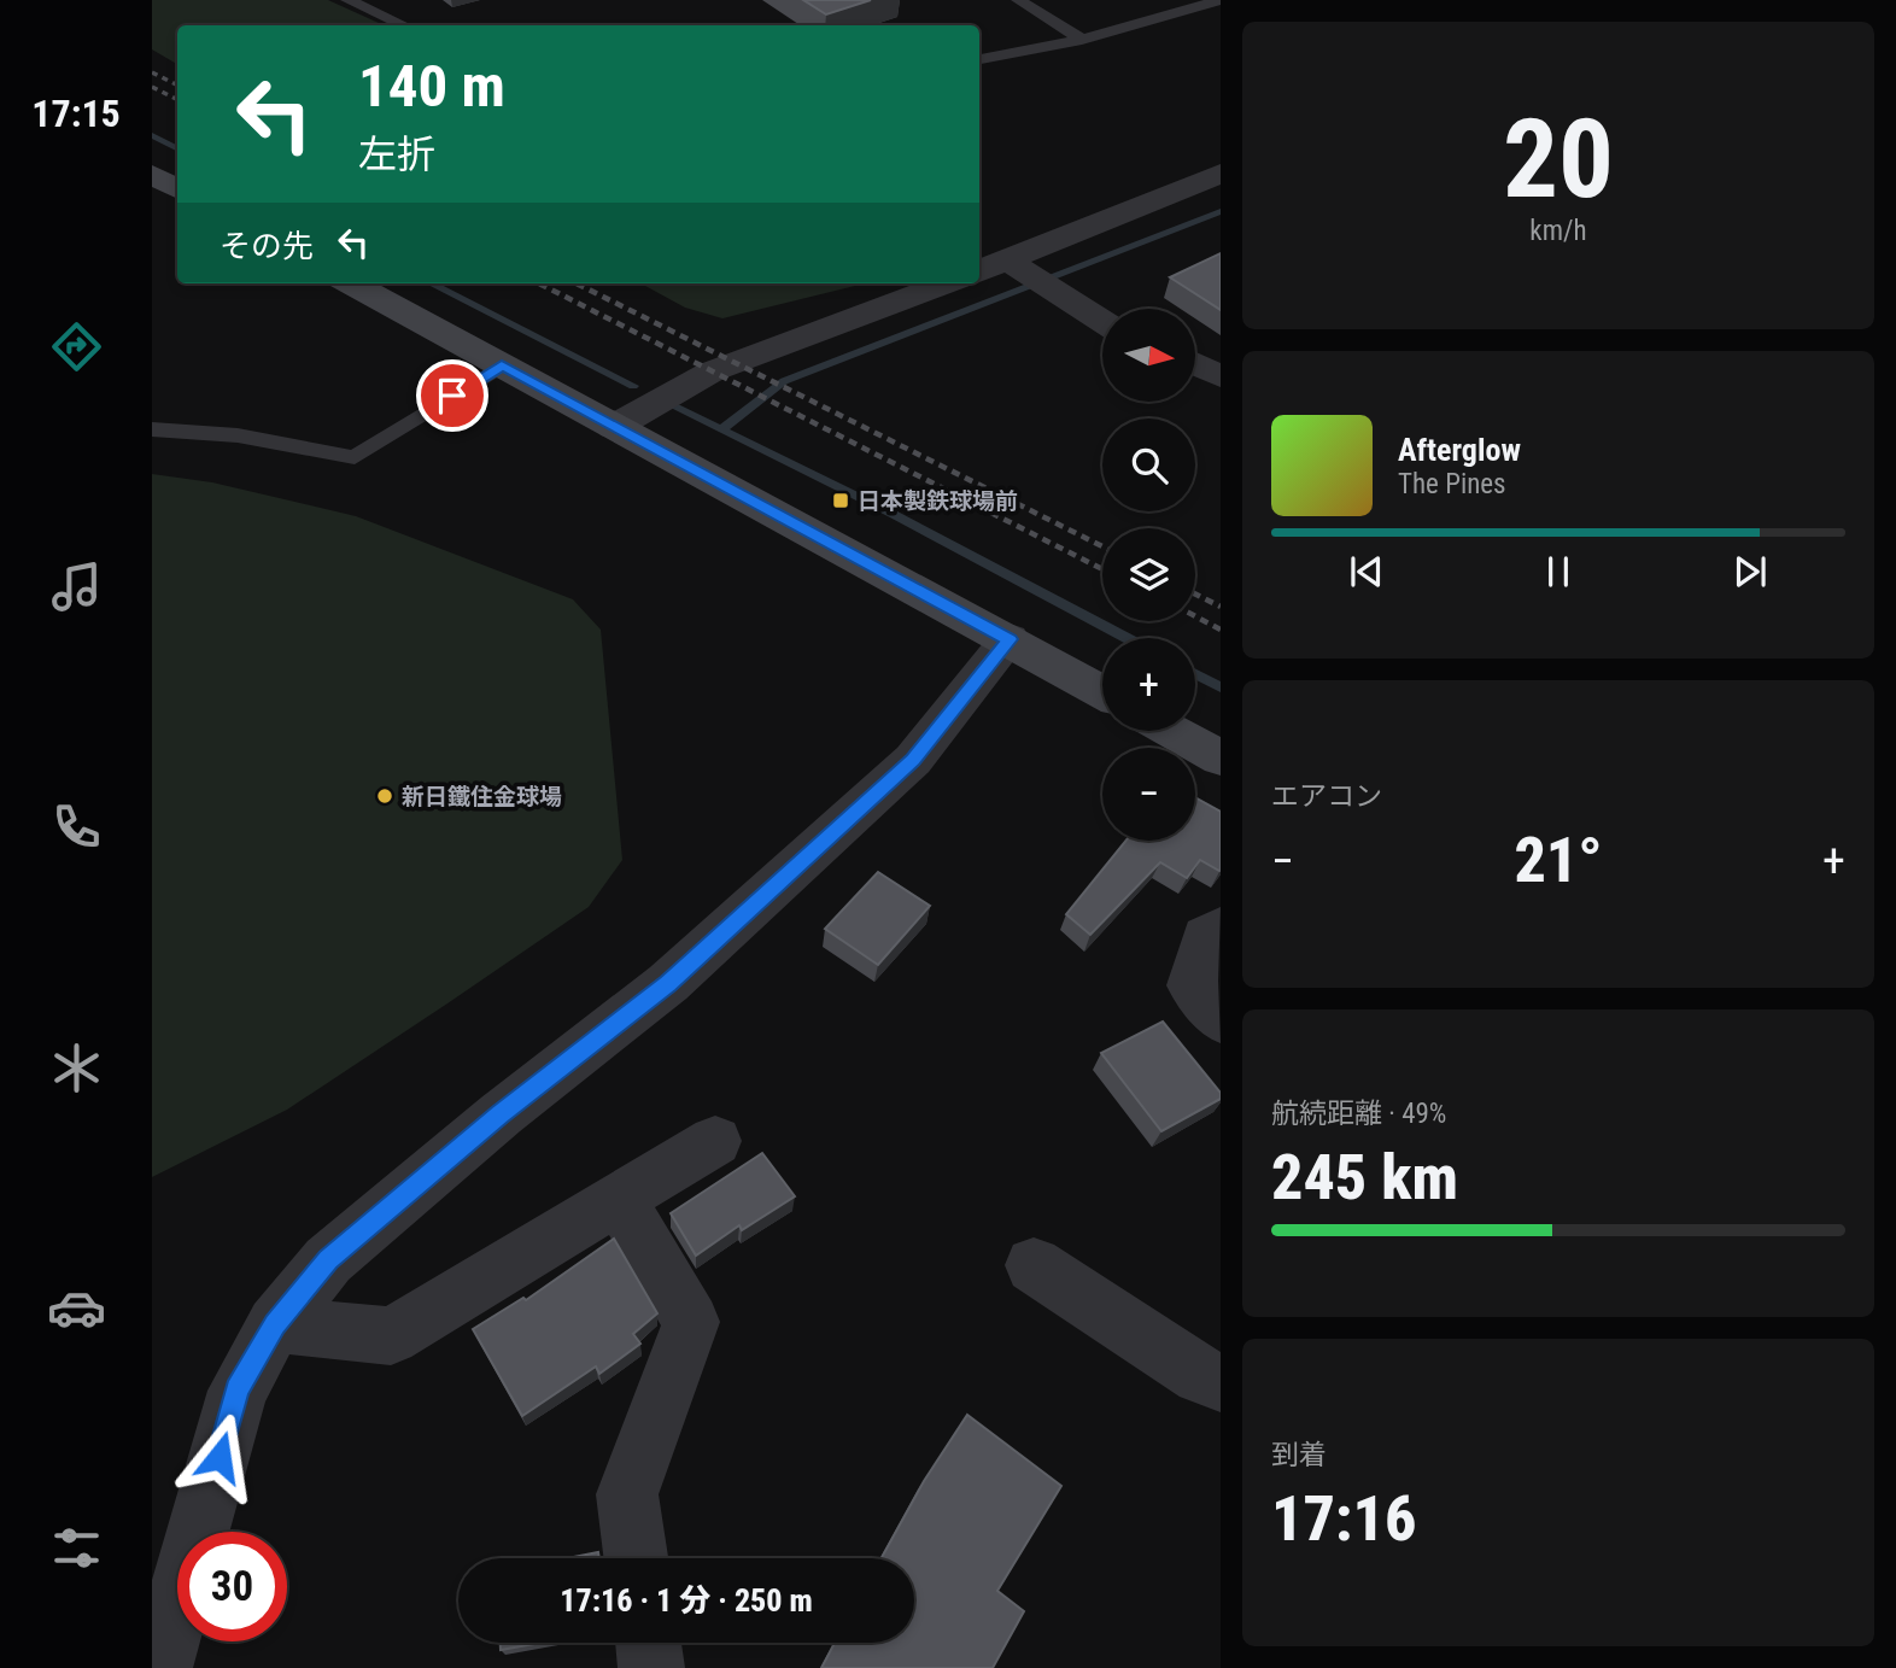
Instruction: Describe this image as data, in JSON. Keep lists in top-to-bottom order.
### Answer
{
  "places": {
    "transit": ["日本製鉄球場前"],
    "other": ["新日鐵住金球場"]
  },
  "north": "right",
  "page": {
    "tabs": "17:15",
    "tile": [
      ["20", "km/h"],
      "エアコン",
      ["航続距離 · 49%", "245 km"],
      ["到着", "17:16"]
    ],
    "turn": ["140 m", "左折"],
    "then": "その先",
    "map_buttons": ["+", "−"],
    "song": ["Afterglow", "The Pines"],
    "heat": ["−", "21°", "+"],
    "limit": "30",
    "trip": "17:16 · 1 分 · 250 m"
  }
}
